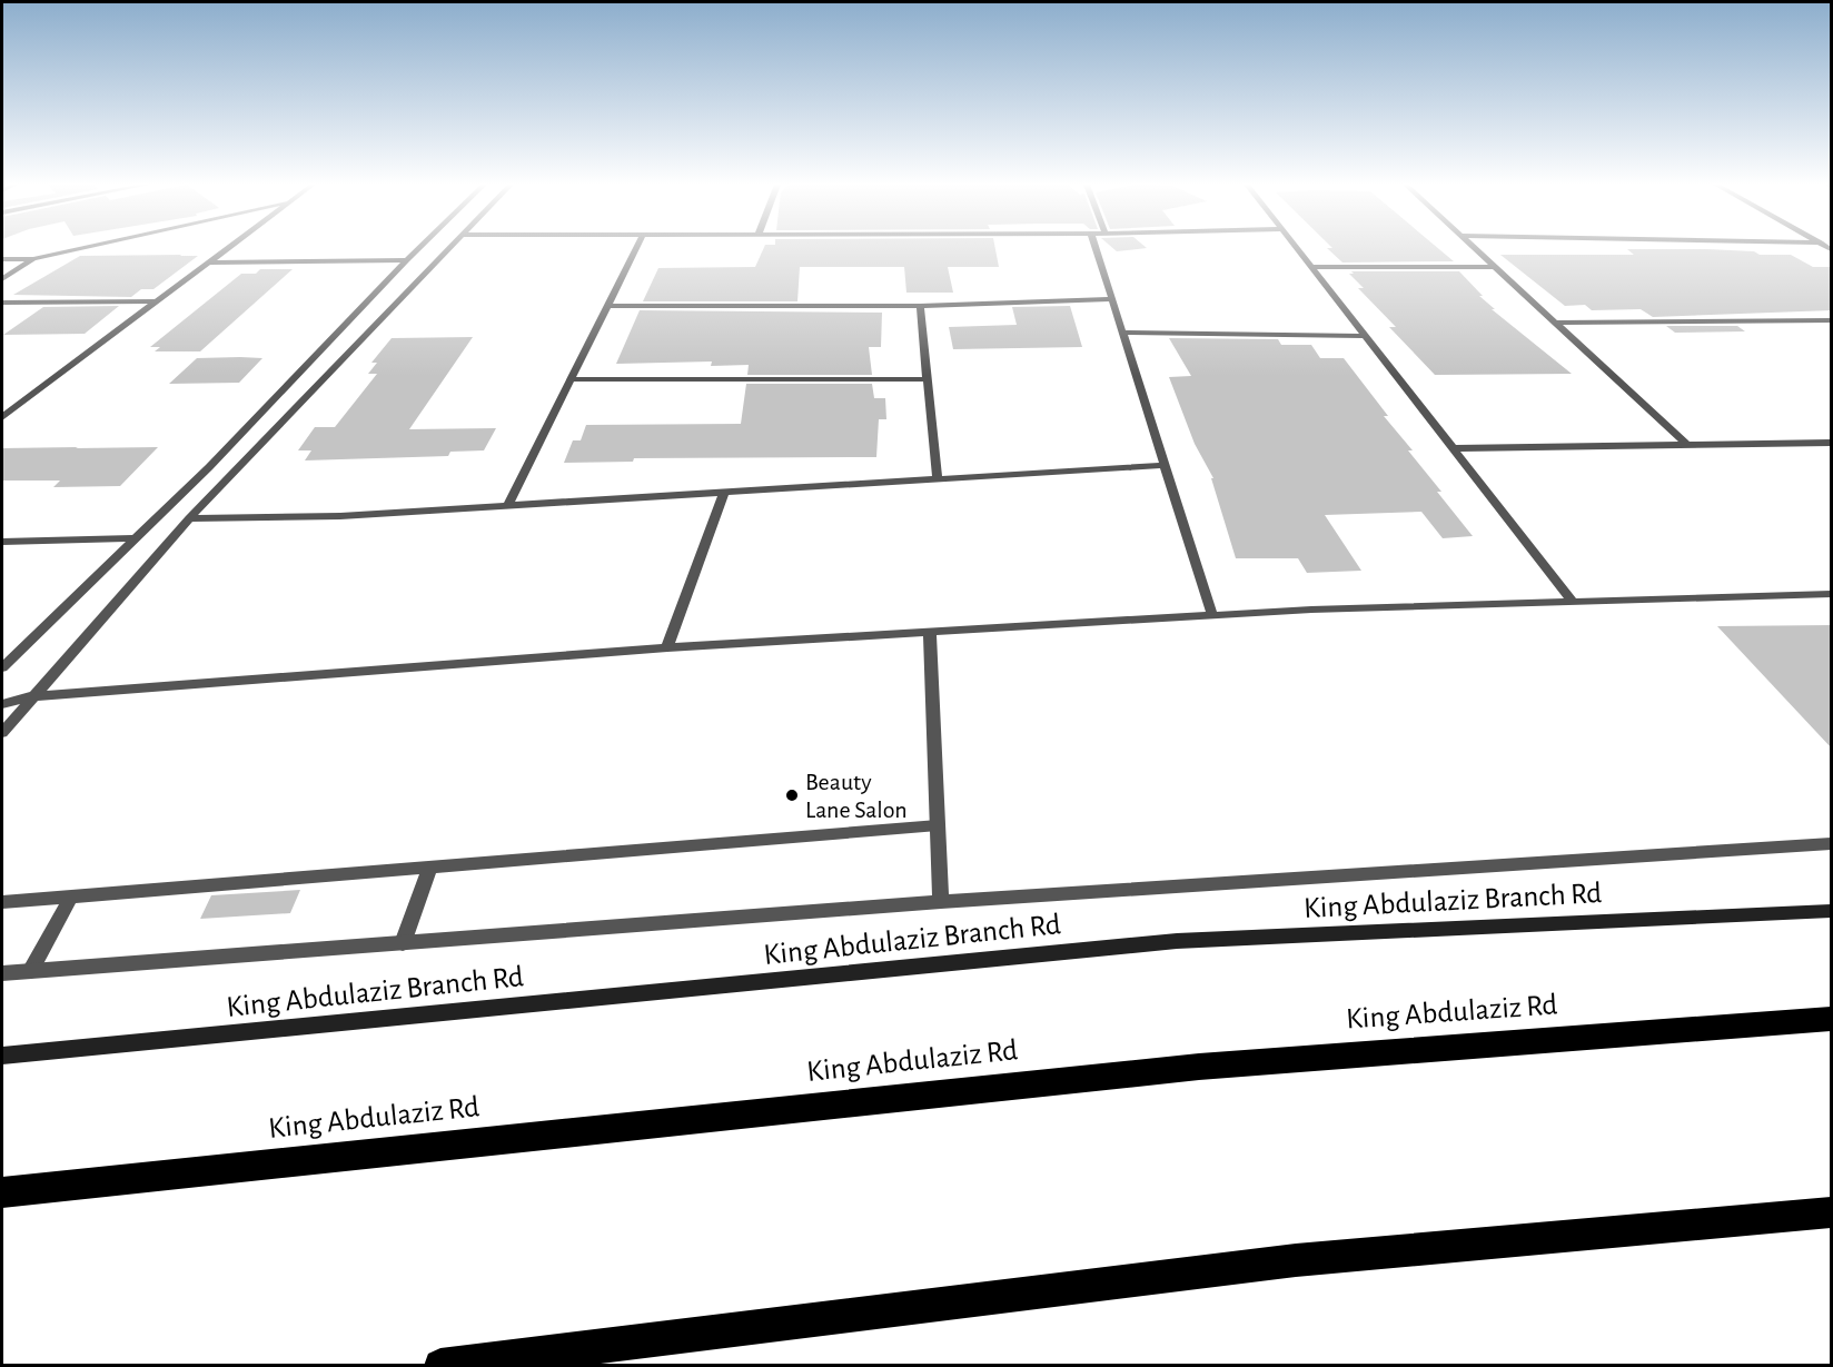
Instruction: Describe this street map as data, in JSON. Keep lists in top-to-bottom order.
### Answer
{
  "streets": {
    "highway": ["King Abdulaziz Rd"],
    "main road": ["King Abdulaziz Branch Rd"]
  },
  "places": ["Beauty Lane Salon"]
}
